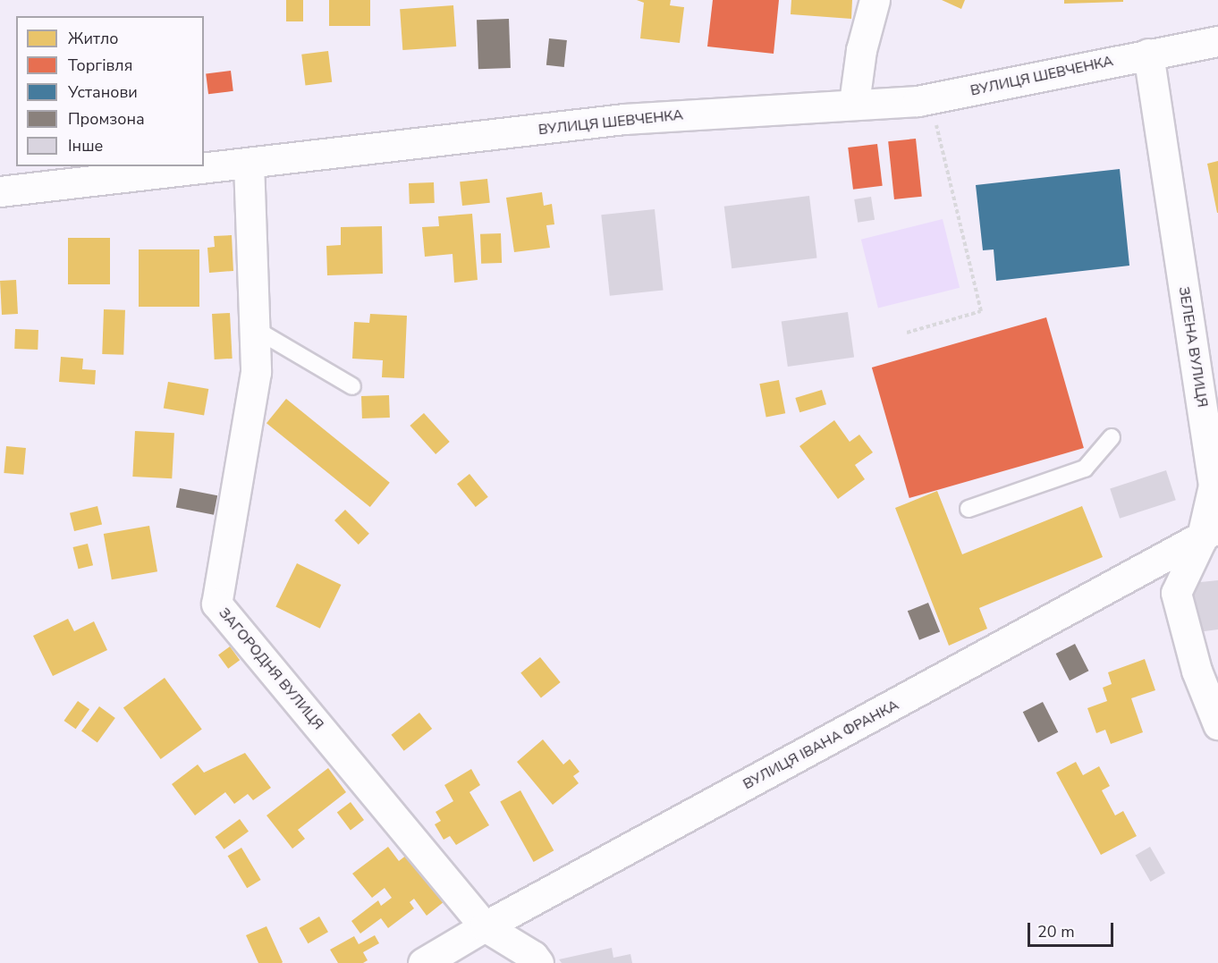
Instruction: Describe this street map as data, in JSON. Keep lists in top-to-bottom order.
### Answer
{
  "streets": {
    "street": [
      "ВУЛИЦЯ ШЕВЧЕНКА",
      "ЗЕЛЕНА ВУЛИЦЯ",
      "ЗАГОРОДНЯ ВУЛИЦЯ",
      "ВУЛИЦЯ ІВАНА ФРАНКА"
    ]
  },
  "crossings": [
    ["ВУЛИЦЯ ШЕВЧЕНКА", "ЗЕЛЕНА ВУЛИЦЯ"],
    ["ВУЛИЦЯ ШЕВЧЕНКА", "ЗАГОРОДНЯ ВУЛИЦЯ"],
    ["ЗЕЛЕНА ВУЛИЦЯ", "ВУЛИЦЯ ІВАНА ФРАНКА"],
    ["ЗАГОРОДНЯ ВУЛИЦЯ", "ВУЛИЦЯ ІВАНА ФРАНКА"]
  ],
  "legend": [
    "Житло",
    "Торгівля",
    "Установи",
    "Промзона",
    "Інше"
  ],
  "scale_bar": "20 m"
}
